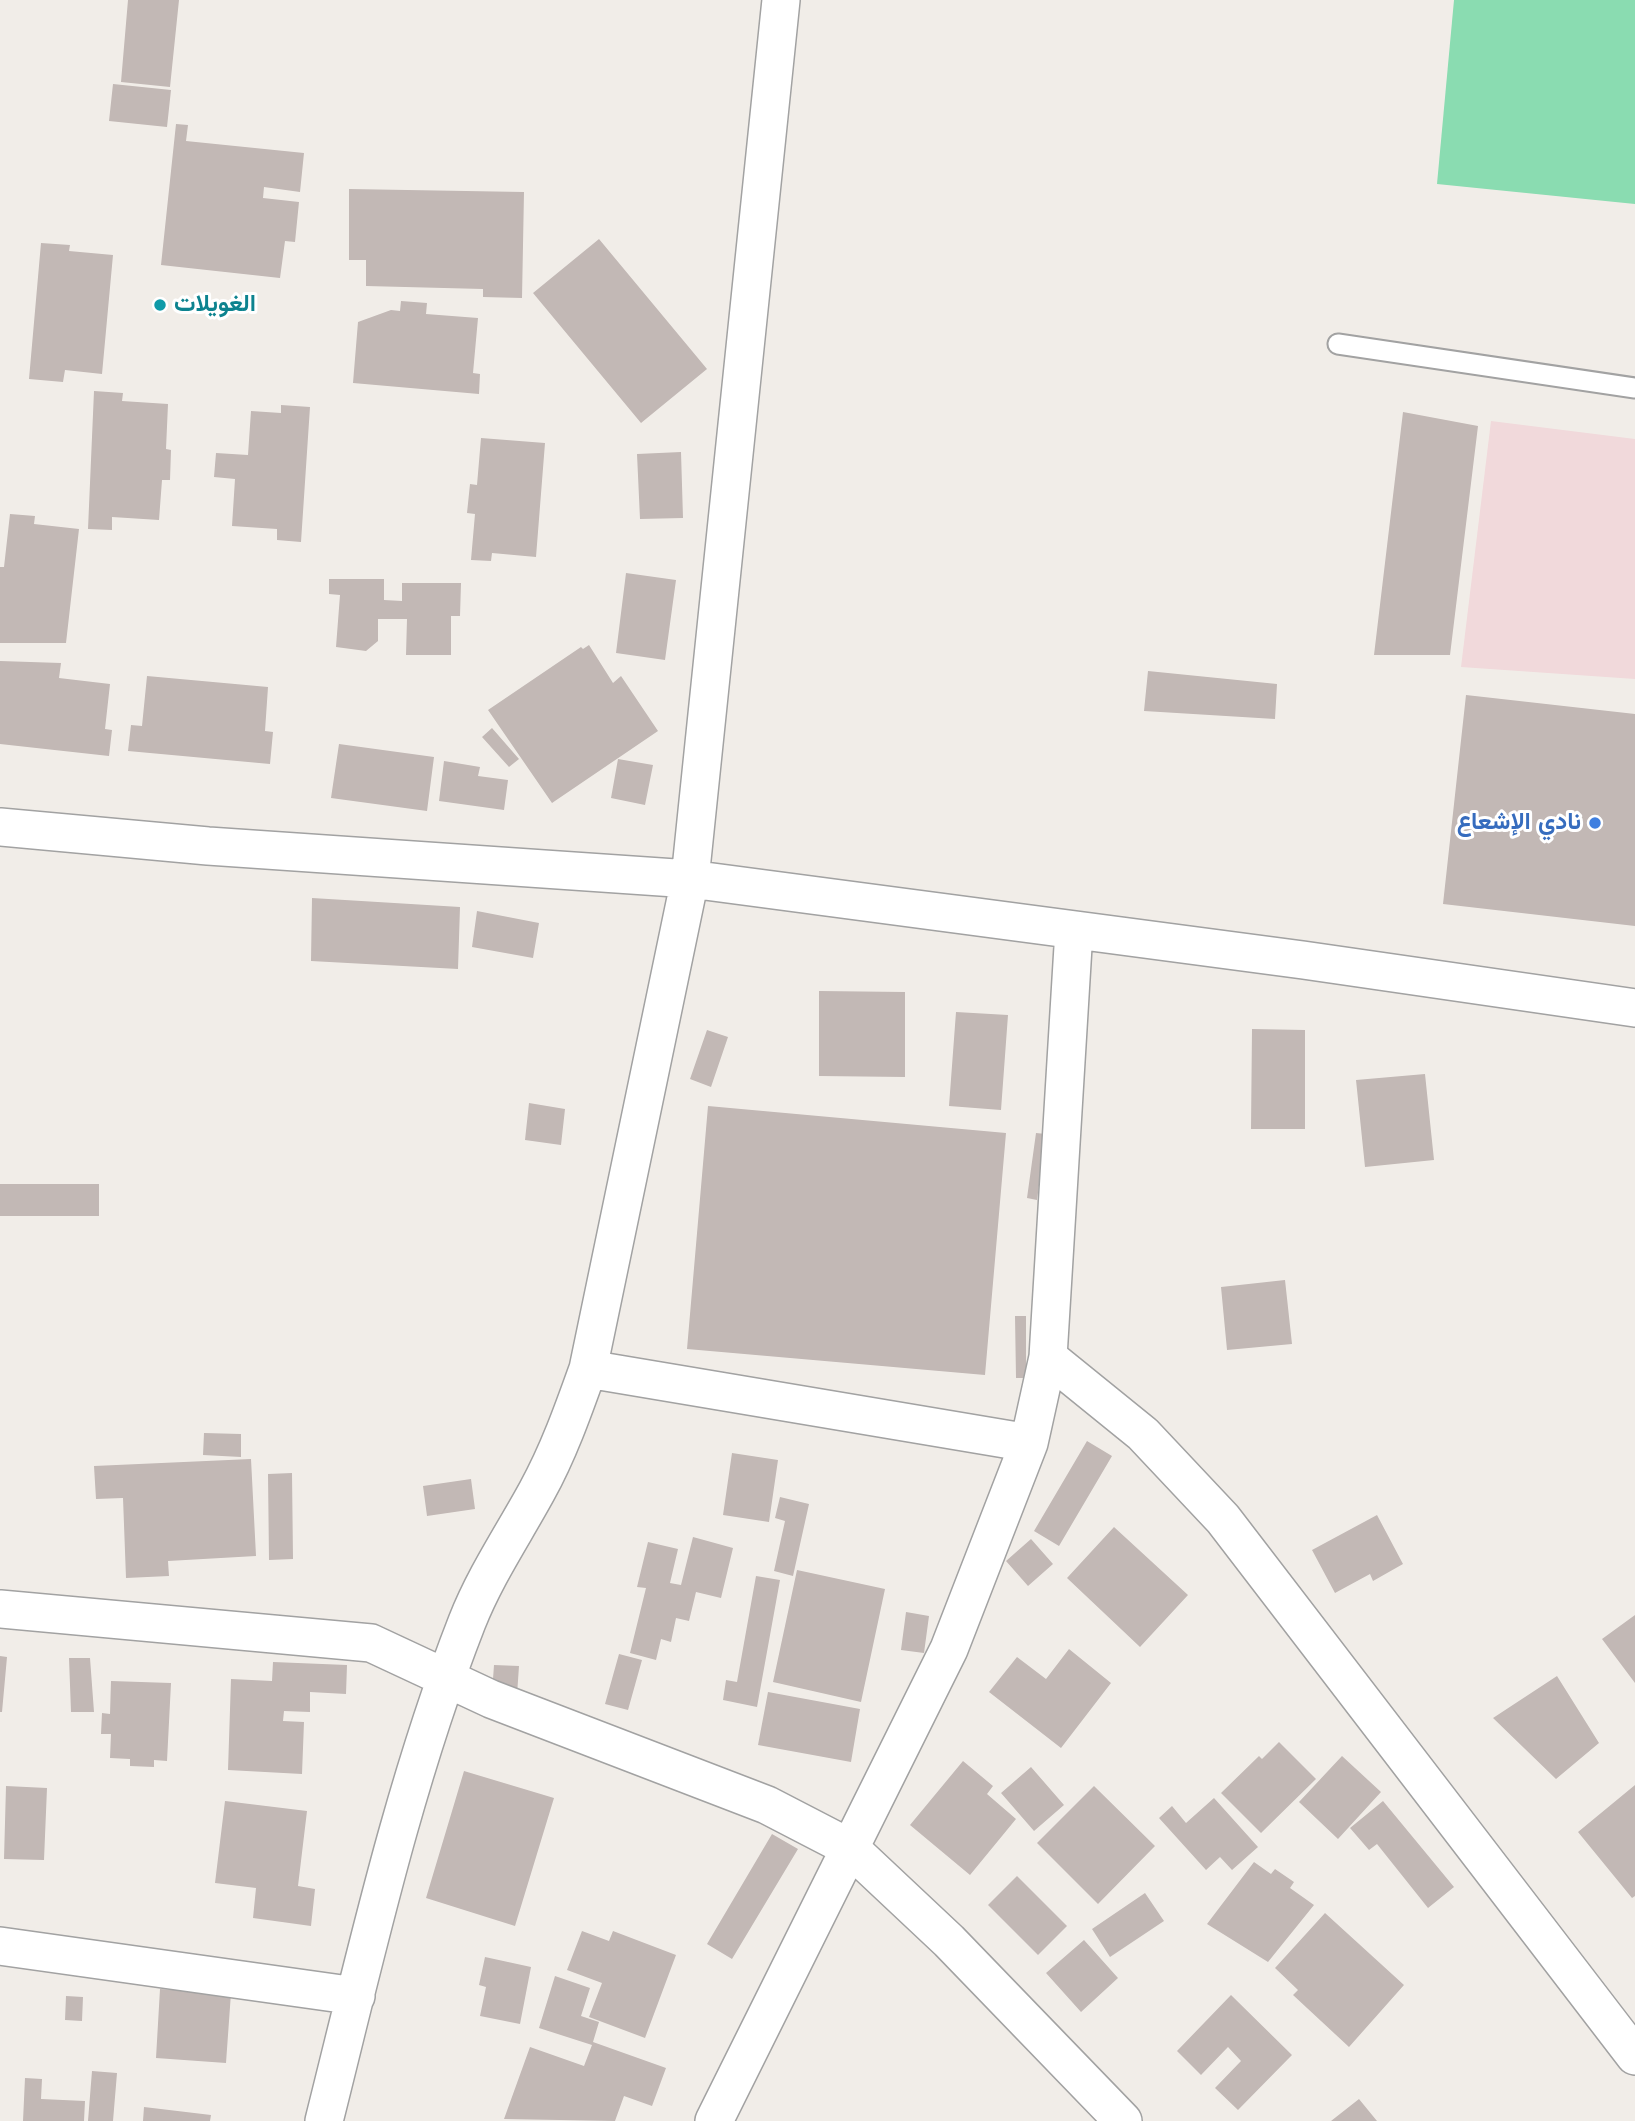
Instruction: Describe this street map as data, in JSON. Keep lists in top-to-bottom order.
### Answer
{
  "places": ["الغويلات", "نادي الإشعاع"]
}
